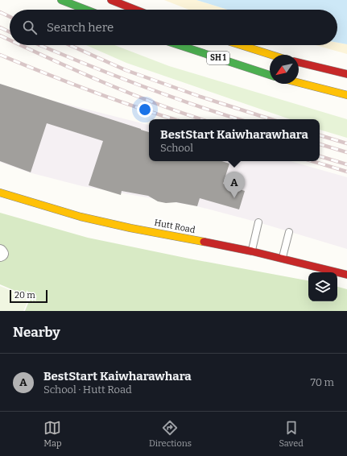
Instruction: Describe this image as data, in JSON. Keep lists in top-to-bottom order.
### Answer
{
  "streets": {
    "main road": ["SH 1", "Hutt Road"]
  },
  "scale_bar": "20 m",
  "north": "bottom left",
  "page": {
    "search": "Search here",
    "popup": ["BestStart Kaiwharawhara", "School"],
    "pins": "A",
    "scale": "20 m",
    "heading": "Nearby",
    "list": [
      {
        "mark": "A",
        "name": "BestStart Kaiwharawhara",
        "note": "School · Hutt Road",
        "value": "70 m"
      }
    ],
    "nav": ["Map", "Directions", "Saved"]
  }
}
